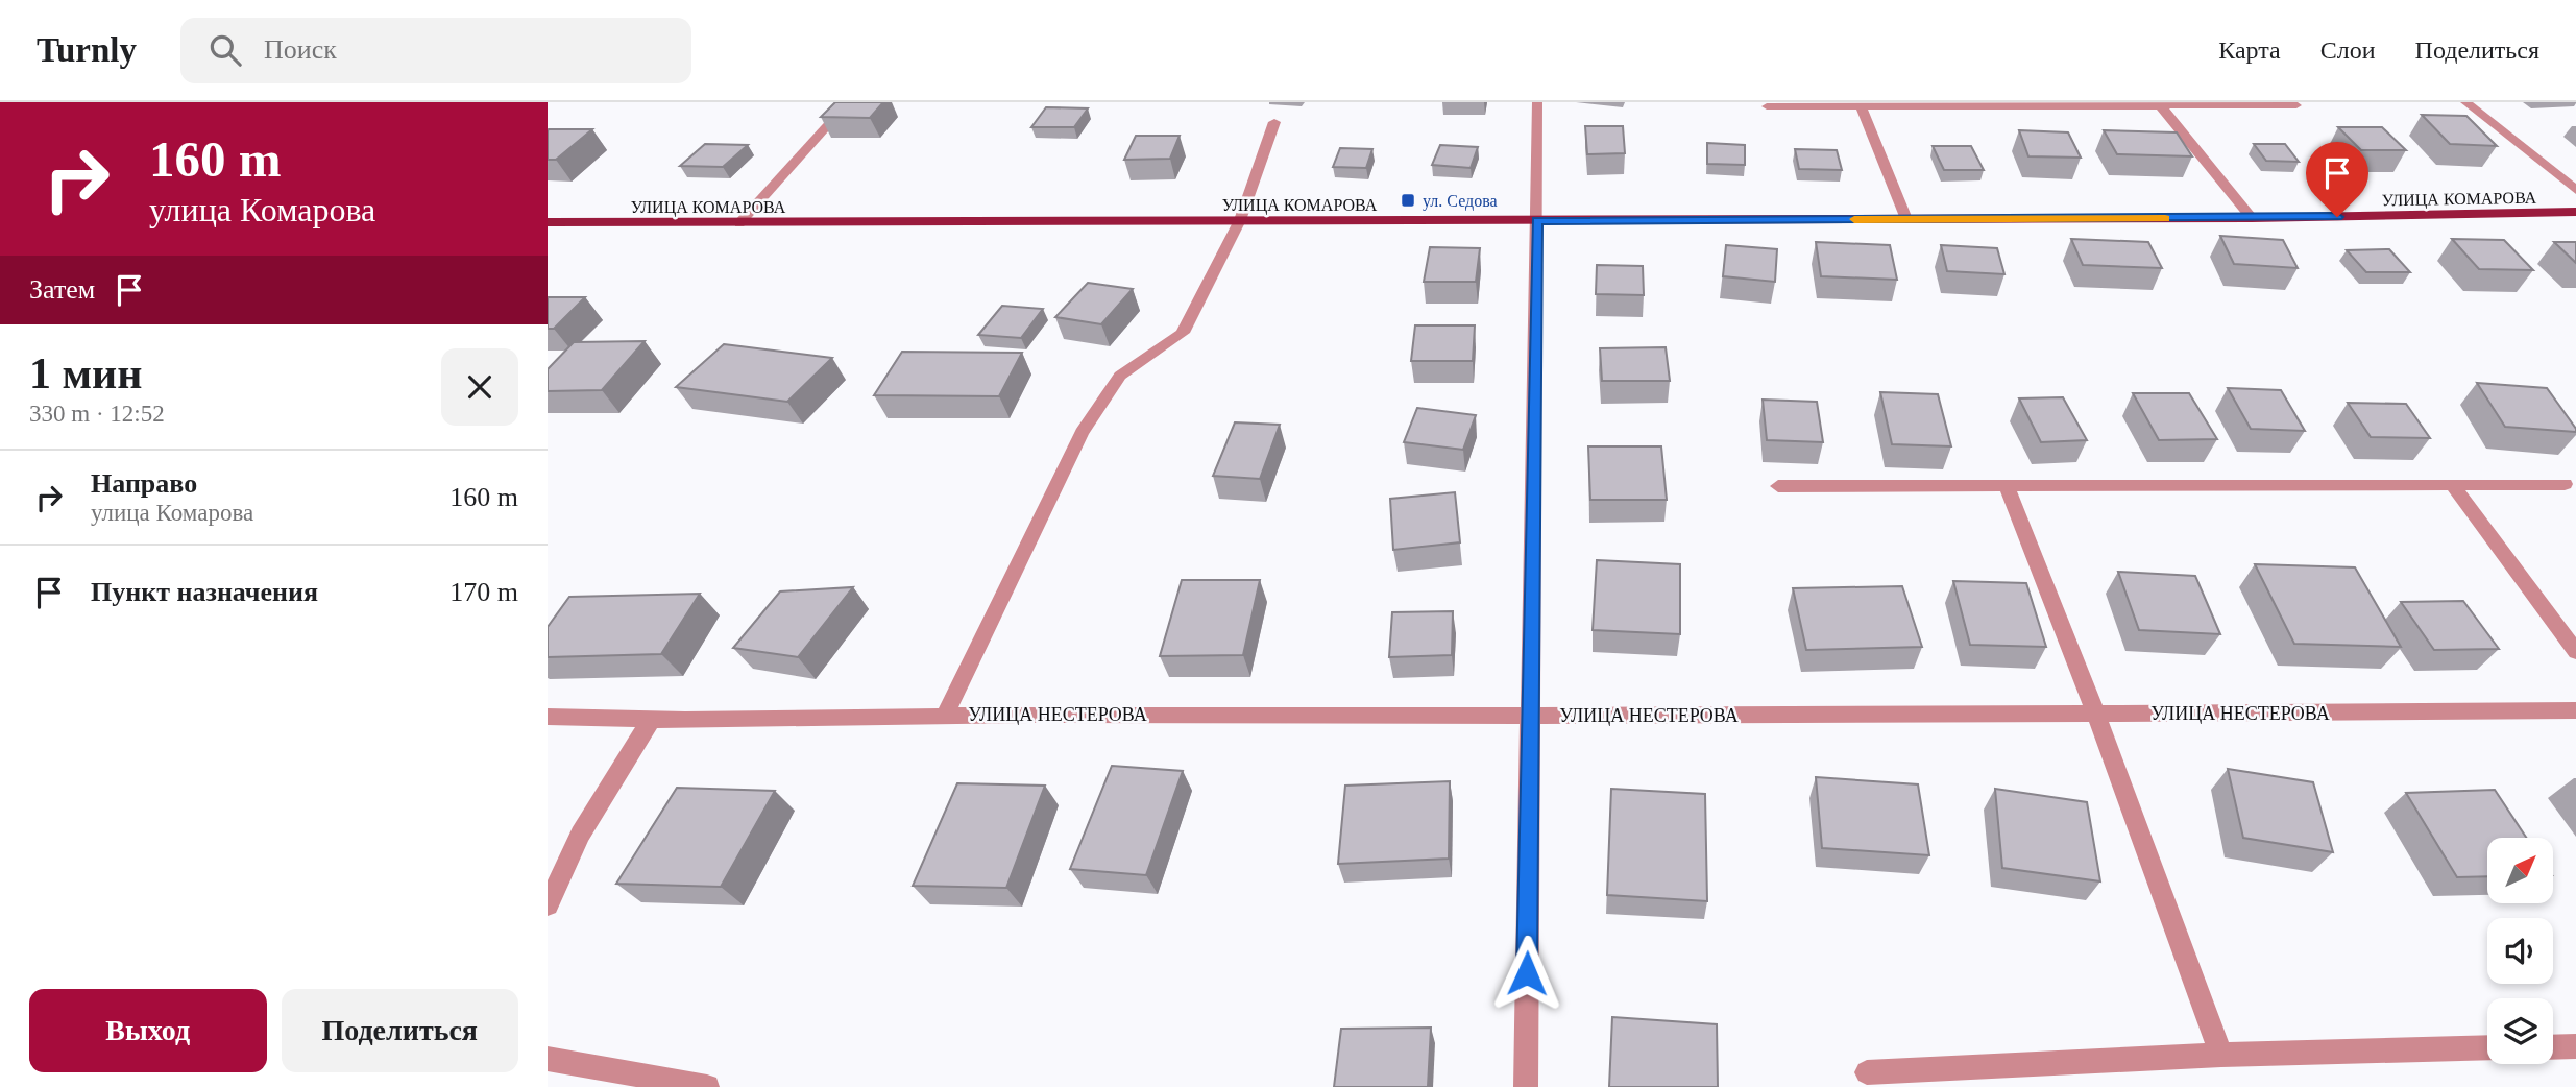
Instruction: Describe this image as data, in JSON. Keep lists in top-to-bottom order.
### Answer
{
  "streets": {
    "main road": ["УЛИЦА КОМАРОВА"],
    "street": ["УЛИЦА НЕСТЕРОВА"]
  },
  "places": {
    "transit": ["ул. Седова"]
  },
  "north": "top right",
  "page": {
    "header": "Turnly",
    "search": "Поиск",
    "nav": ["Карта", "Слои", "Поделиться"],
    "turn": ["160 m", "улица Комарова"],
    "then": "Затем",
    "heading": ["1 мин", "330 m · 12:52"],
    "list": [
      {
        "name": "Направо",
        "note": "улица Комарова",
        "value": "160 m"
      },
      {
        "name": "Пункт назначения",
        "value": "170 m"
      }
    ],
    "buttons": ["Выход", "Поделиться"]
  }
}
